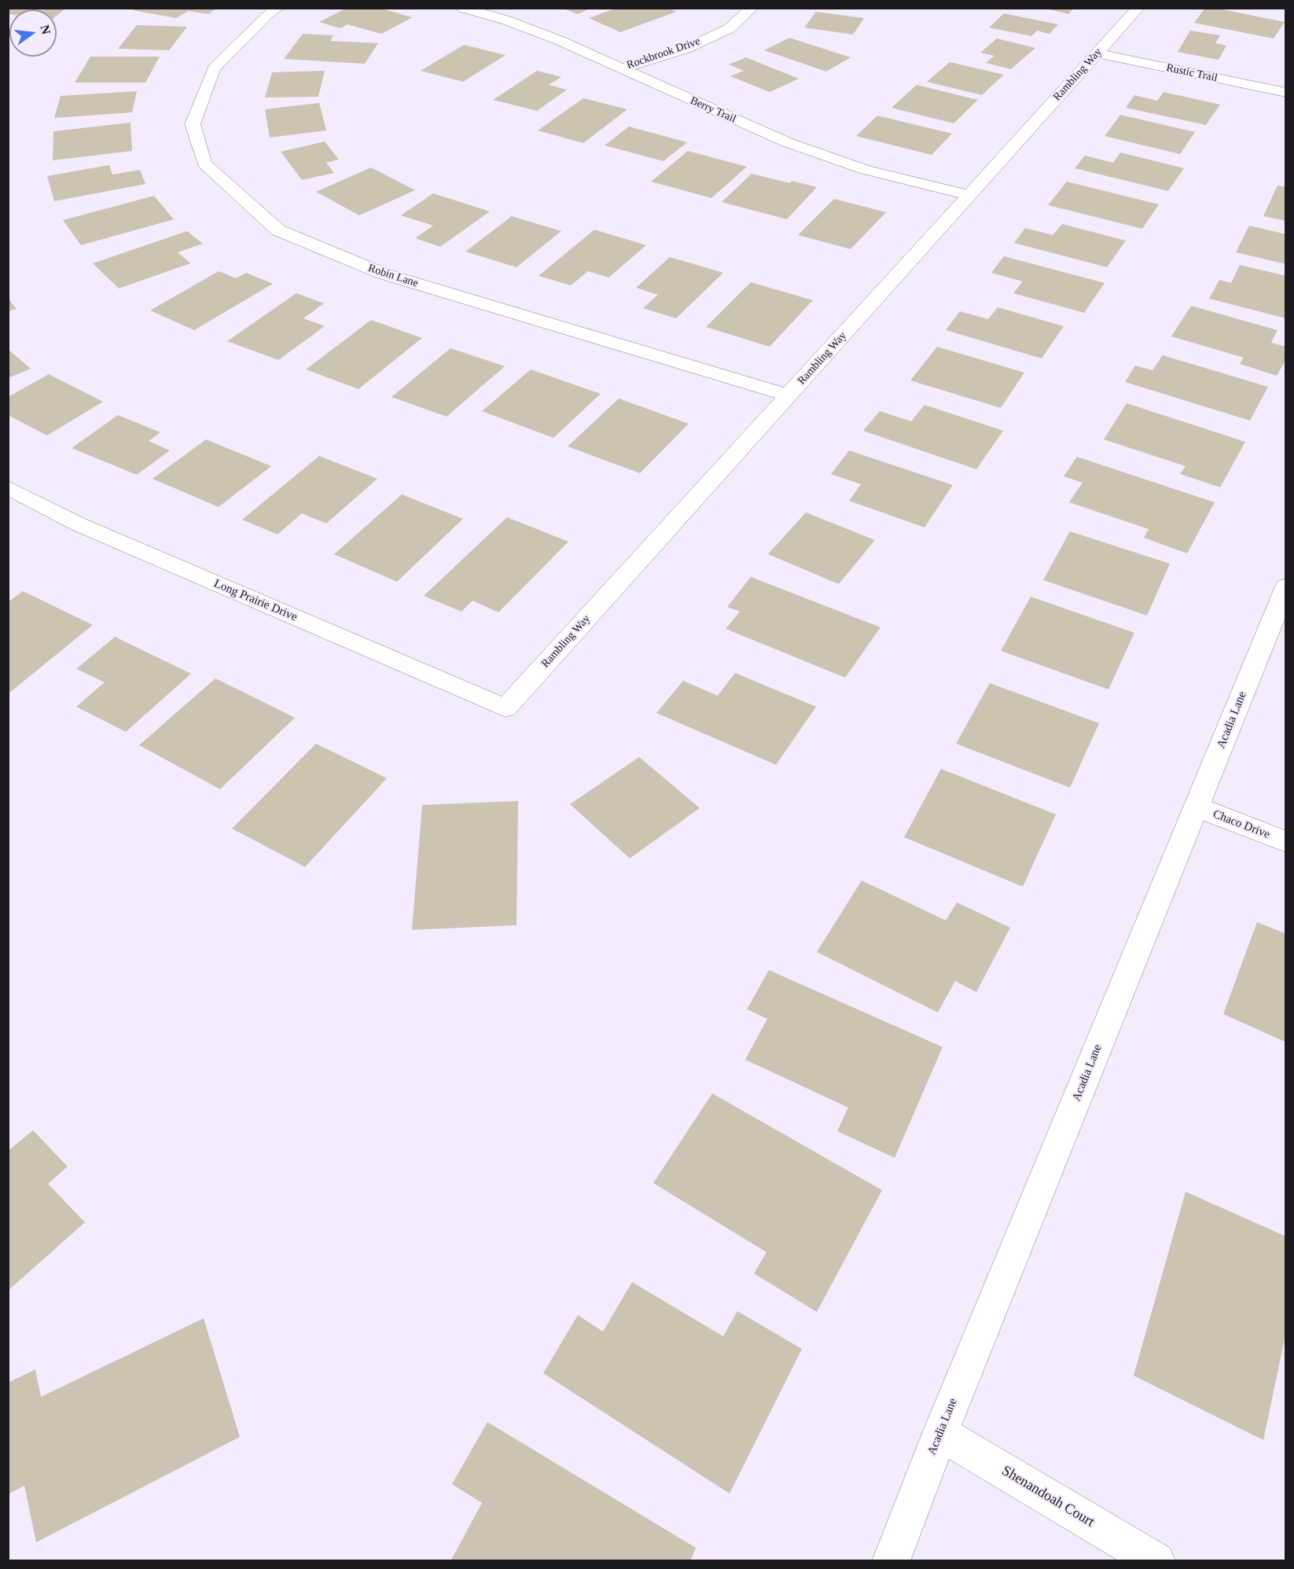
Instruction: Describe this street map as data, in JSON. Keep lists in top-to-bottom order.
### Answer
{
  "streets": {
    "street": [
      "Rockbrook Drive",
      "Rustic Trail",
      "Rambling Way",
      "Berry Trail",
      "Robin Lane",
      "Long Prairie Drive",
      "Acadia Lane",
      "Chaco Drive",
      "Shenandoah Court"
    ]
  },
  "crossings": [
    ["Rockbrook Drive", "Berry Trail"],
    ["Rustic Trail", "Rambling Way"],
    ["Rambling Way", "Berry Trail"],
    ["Rambling Way", "Robin Lane"],
    ["Rambling Way", "Long Prairie Drive"],
    ["Acadia Lane", "Chaco Drive"],
    ["Acadia Lane", "Shenandoah Court"]
  ],
  "north": "right"
}
